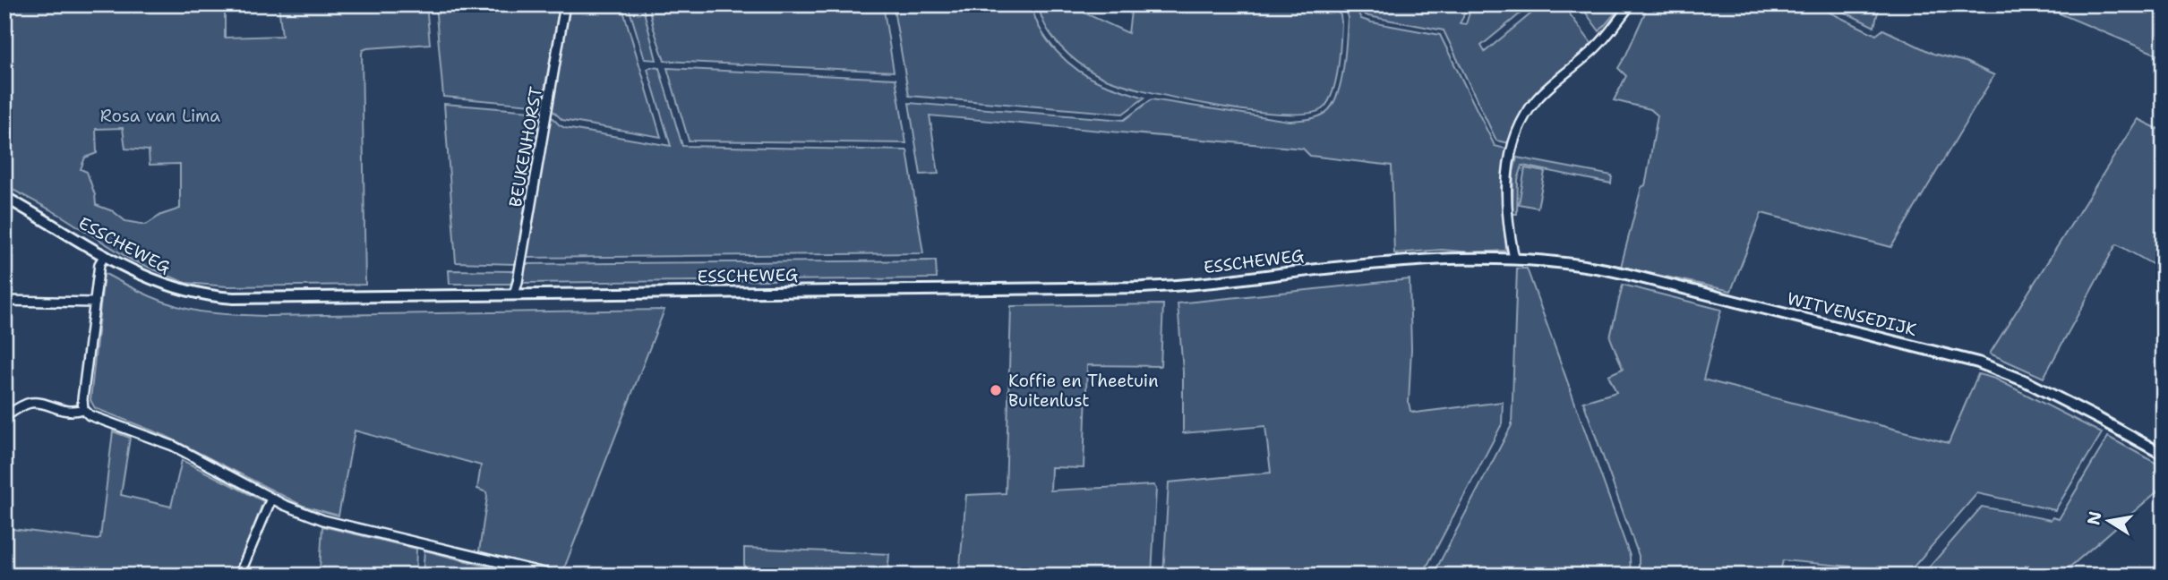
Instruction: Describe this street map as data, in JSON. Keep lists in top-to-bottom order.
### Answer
{
  "streets": {
    "street": ["BEUKENHORST", "ESSCHEWEG", "WITVENSEDIJK"]
  },
  "crossings": [
    ["BEUKENHORST", "ESSCHEWEG"],
    ["ESSCHEWEG", "WITVENSEDIJK"]
  ],
  "parks": ["Rosa van Lima"],
  "places": ["Koffie en Theetuin Buitenlust"],
  "north": "left"
}
